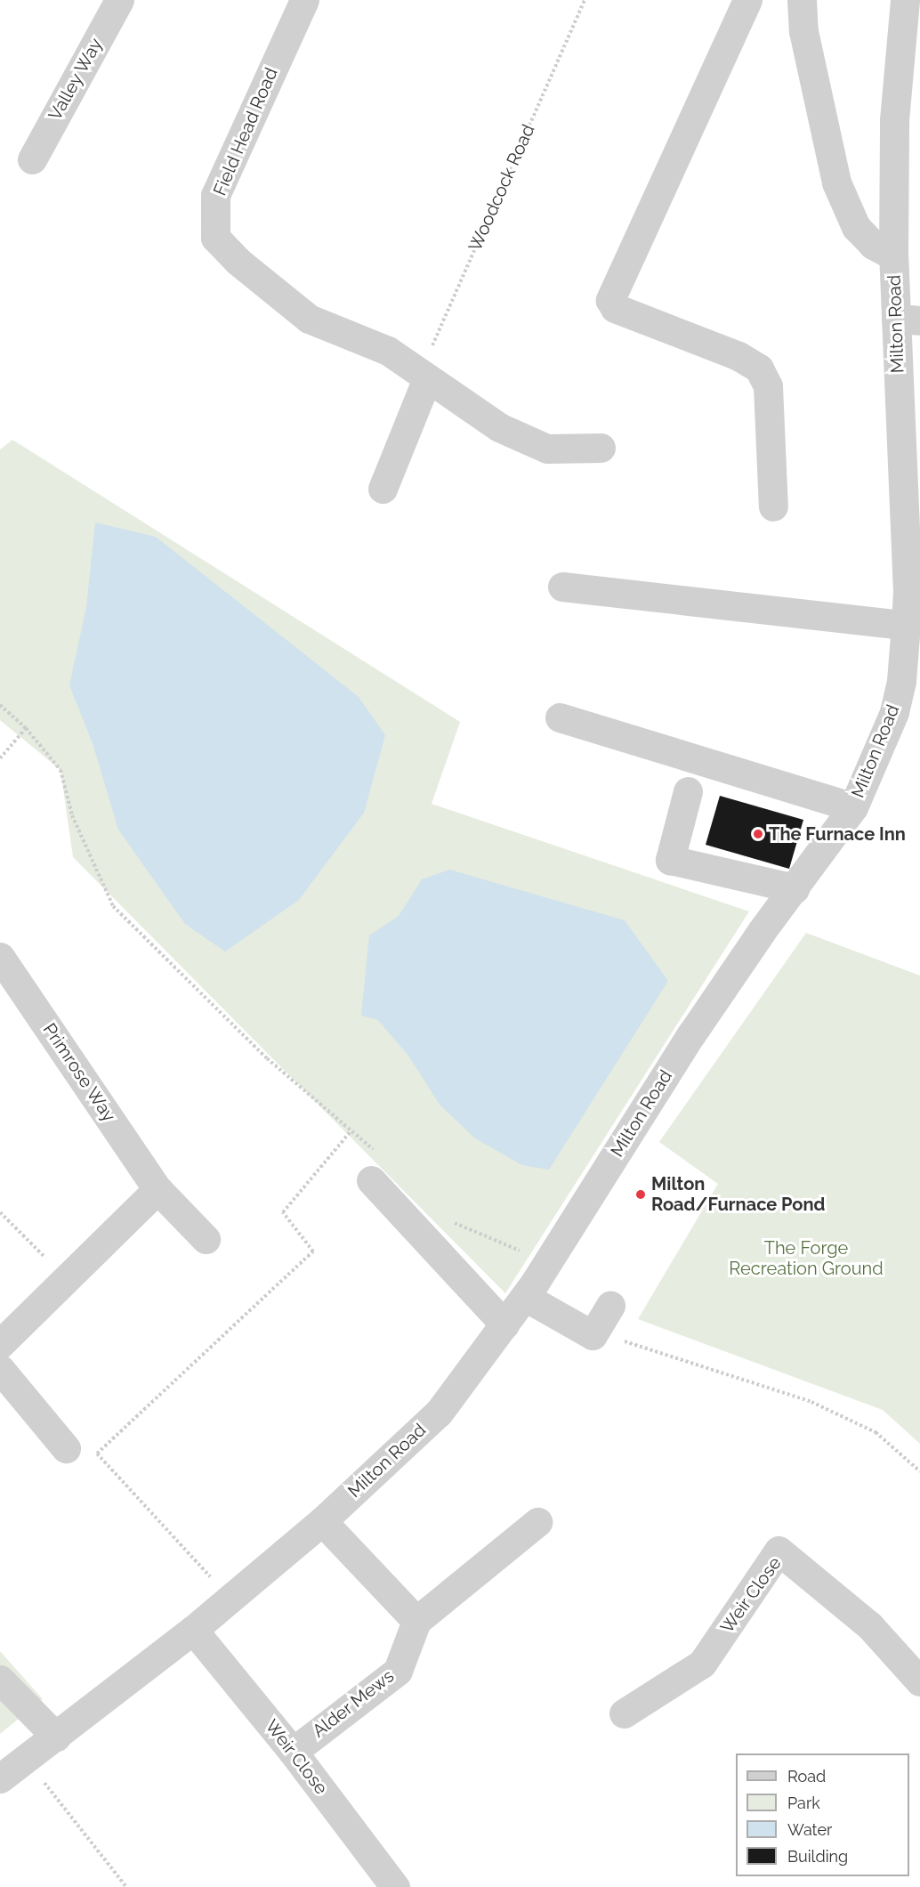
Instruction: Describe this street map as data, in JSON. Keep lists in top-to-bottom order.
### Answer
{
  "streets": {
    "street": [
      "Valley Way",
      "Field Head Road",
      "Milton Road",
      "Primrose Way",
      "Weir Close",
      "Alder Mews"
    ],
    "path": ["Woodcock Road"]
  },
  "crossings": [
    ["Field Head Road", "Woodcock Road"],
    ["Milton Road", "Weir Close"],
    ["Weir Close", "Alder Mews"]
  ],
  "parks": ["The Forge Recreation Ground"],
  "places": ["The Furnace Inn", "Milton Road/Furnace Pond"],
  "legend": [
    "Road",
    "Park",
    "Water",
    "Building"
  ]
}
